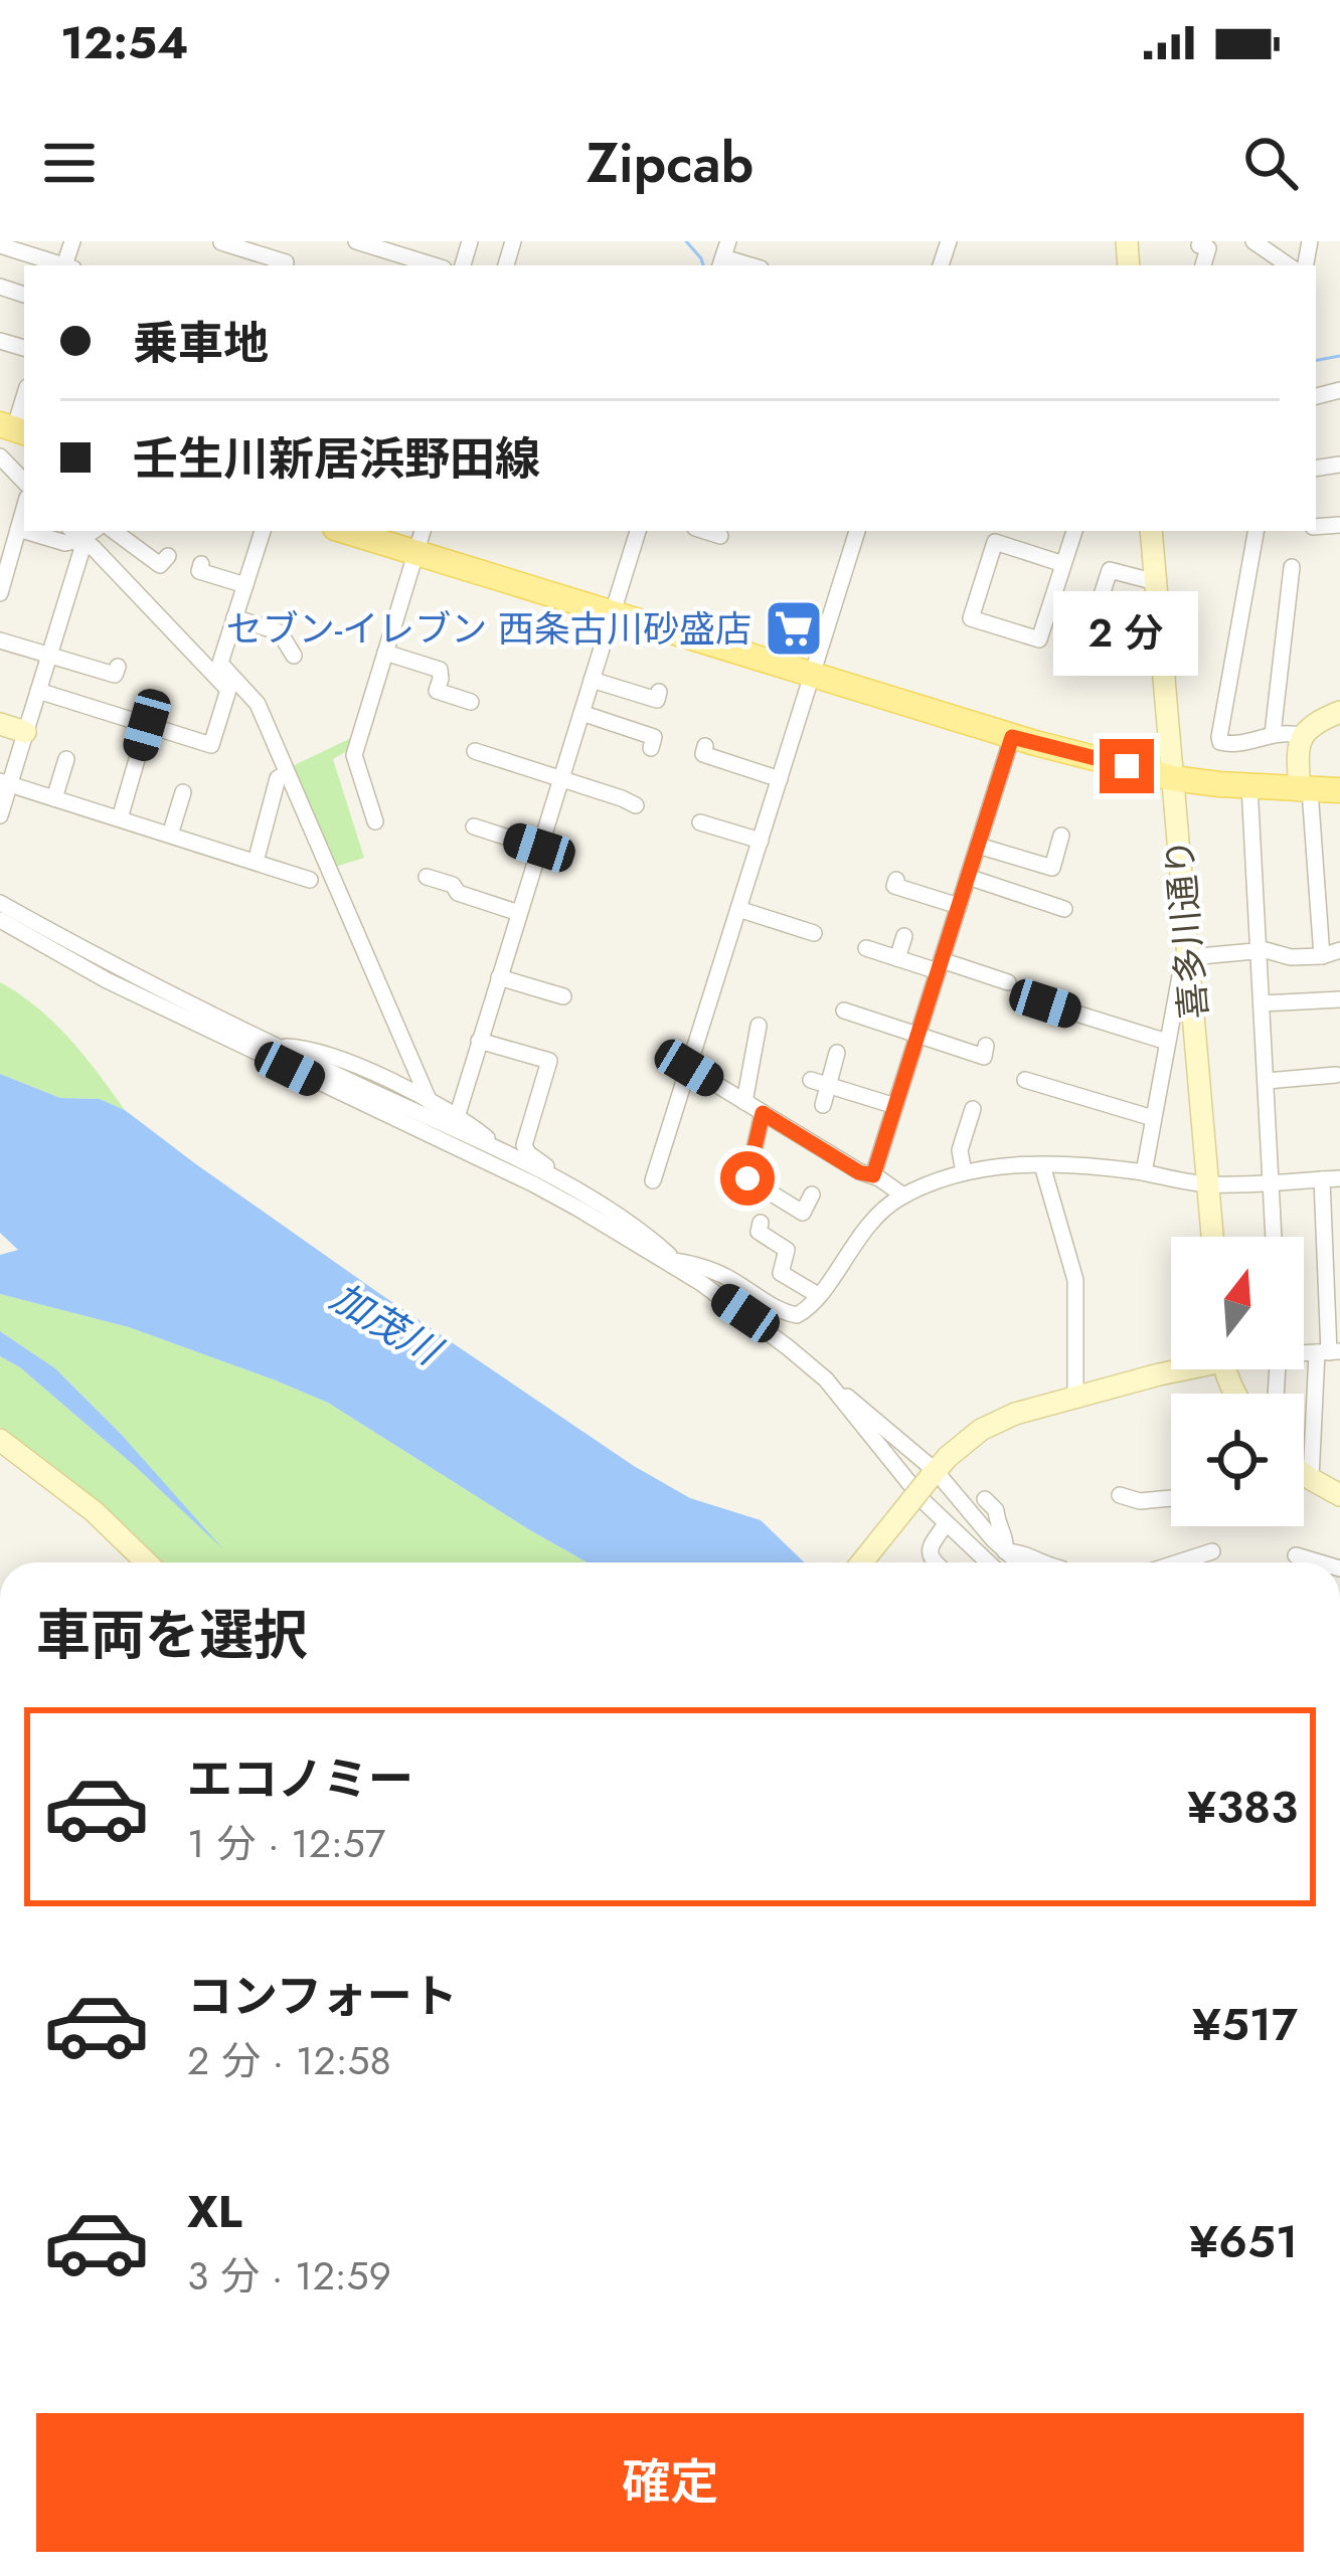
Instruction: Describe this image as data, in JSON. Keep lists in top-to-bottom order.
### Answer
{
  "streets": {
    "street": ["喜多川通り"]
  },
  "water": ["加茂川"],
  "places": {
    "supermarket": ["セブン-イレブン 西条古川砂盛店"]
  },
  "north": "top",
  "page": {
    "status": "12:54",
    "header": "Zipcab",
    "banner": ["乗車地", "壬生川新居浜野田線"],
    "bubble": "2 分",
    "heading": "車両を選択",
    "list": [
      {
        "name": "エコノミー",
        "note": "1 分 · 12:57",
        "value": "¥383"
      },
      {
        "name": "コンフォート",
        "note": "2 分 · 12:58",
        "value": "¥517"
      },
      {
        "name": "XL",
        "note": "3 分 · 12:59",
        "value": "¥651"
      }
    ],
    "buttons": "確定"
  }
}
